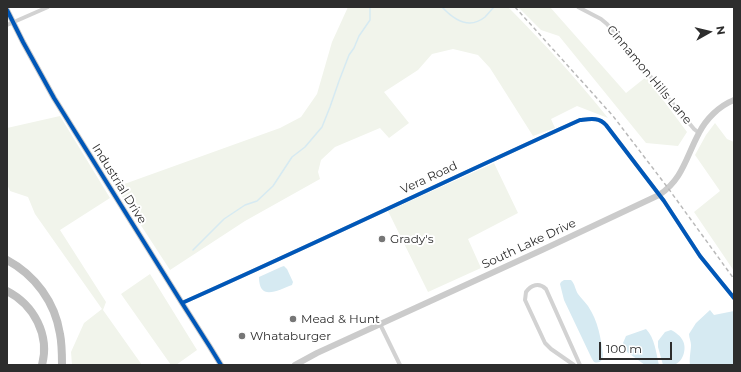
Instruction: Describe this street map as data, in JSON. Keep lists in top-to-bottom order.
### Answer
{
  "streets": {
    "main road": ["Industrial Drive", "South Lake Drive"],
    "street": ["Cinnamon Hills Lane", "Vera Road"]
  },
  "crossings": [
    ["Cinnamon Hills Lane", "South Lake Drive"],
    ["Vera Road", "Industrial Drive"],
    ["Vera Road", "South Lake Drive"]
  ],
  "places": ["Grady's", "Mead & Hunt", "Whataburger"],
  "scale_bar": "100 m",
  "north": "right"
}
